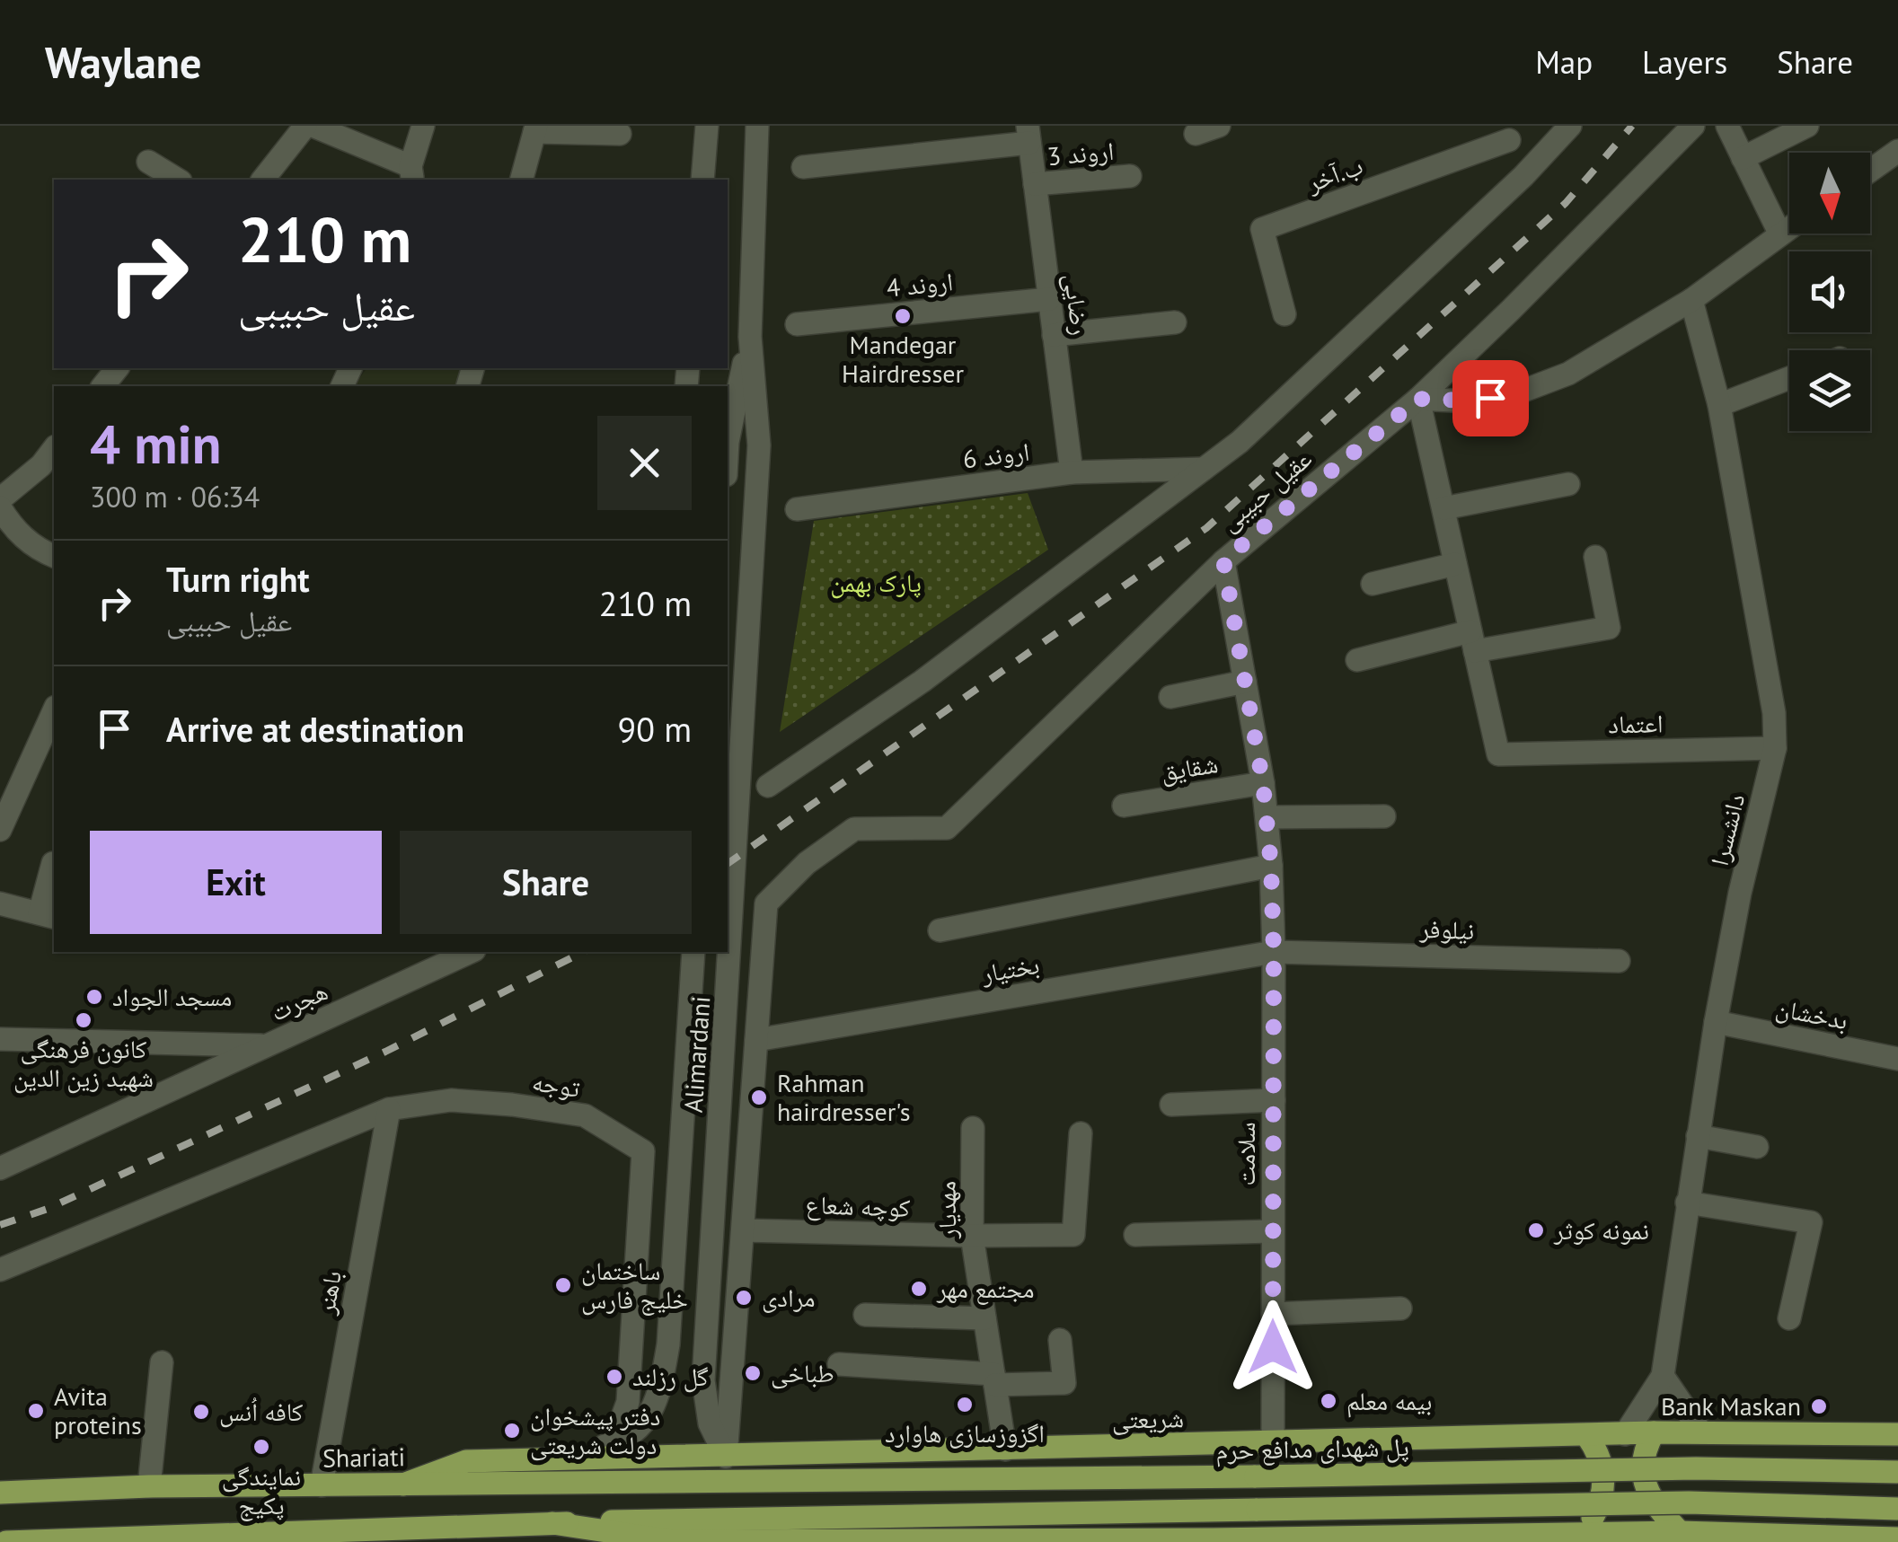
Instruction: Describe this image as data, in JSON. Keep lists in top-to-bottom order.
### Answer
{
  "streets": {
    "main road": ["شریعتی", "پل شهدای مدافع حرم", "Shariati"],
    "street": [
      "اروند 3",
      "ب.آخر",
      "اروند 4",
      "رضایی",
      "اروند 6",
      "عقیل حبیبی",
      "اعتماد",
      "شقایق",
      "دانشسرا",
      "نیلوفر",
      "بختیار",
      "هجرت",
      "بدخشان",
      "Alimardani",
      "توجه",
      "سلامت",
      "کوچه شعاع",
      "مهدیار",
      "باهنر"
    ]
  },
  "crossings": [
    ["اروند 3", "رضایی"],
    ["اروند 4", "رضایی"],
    ["رضایی", "اروند 6"],
    ["عقیل حبیبی", "بختیار"],
    ["عقیل حبیبی", "سلامت"],
    ["اعتماد", "دانشسرا"],
    ["شقایق", "سلامت"],
    ["دانشسرا", "بدخشان"],
    ["دانشسرا", "شریعتی"],
    ["نیلوفر", "بختیار"],
    ["نیلوفر", "سلامت"],
    ["بختیار", "سلامت"],
    ["Alimardani", "توجه"],
    ["توجه", "باهنر"],
    ["سلامت", "شریعتی"],
    ["کوچه شعاع", "مهدیار"],
    ["مهدیار", "شریعتی"],
    ["باهنر", "Shariati"],
    ["شریعتی", "Shariati"],
    ["پل شهدای مدافع حرم", "Shariati"]
  ],
  "parks": ["پارک بهمن"],
  "places": [
    "Mandegar Hairdresser",
    "مسجد الجواد",
    "کانون فرهنگی شهید زین الدین",
    "Rahman hairdresser's",
    "نمونه کوثر",
    "ساختمان خلیج فارس",
    "مجتمع مهر",
    "مرادی",
    "طباخی",
    "گل رزلند",
    "بیمه معلم",
    "اگزوزسازی هاوارد",
    "Bank Maskan",
    "Avita proteins",
    "کافه اُنس",
    "دفتر پیشخوان دولت شریعتی",
    "نمایندگی پکیج"
  ],
  "north": "bottom",
  "page": {
    "header": "Waylane",
    "nav": ["Map", "Layers", "Share"],
    "turn": ["210 m", "عقیل حبیبی"],
    "heading": ["4 min", "300 m · 06:34"],
    "list": [
      {
        "name": "Turn right",
        "note": "عقیل حبیبی",
        "value": "210 m"
      },
      {
        "name": "Arrive at destination",
        "value": "90 m"
      }
    ],
    "buttons": ["Exit", "Share"]
  }
}
